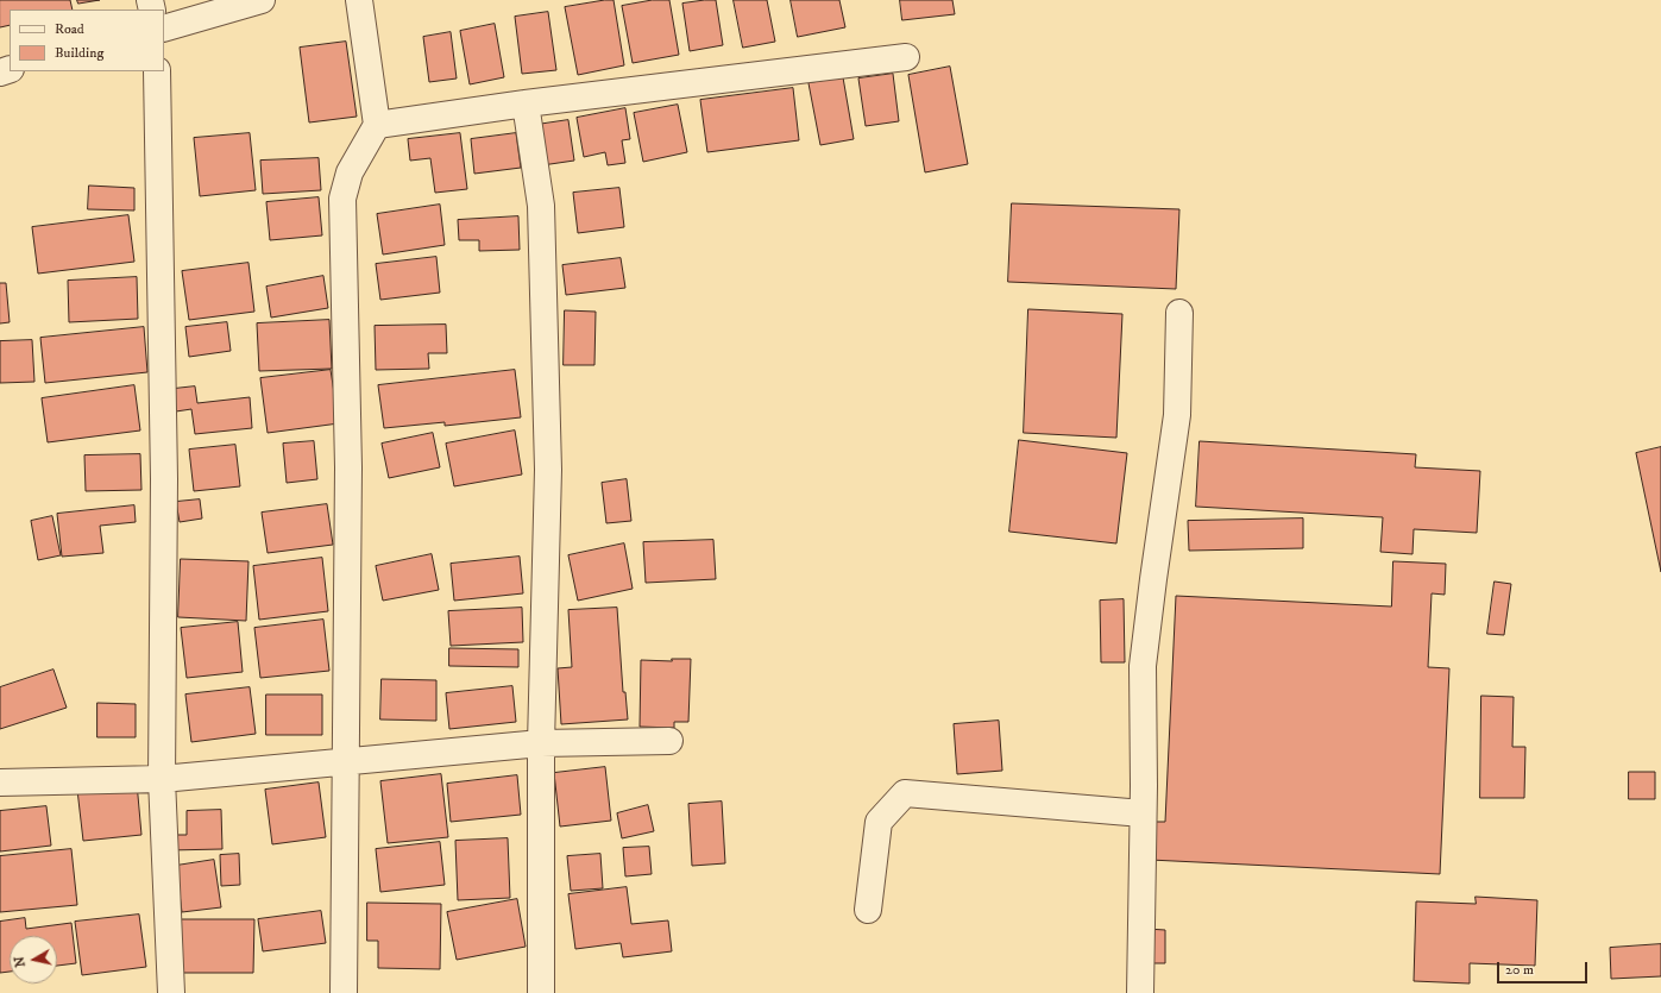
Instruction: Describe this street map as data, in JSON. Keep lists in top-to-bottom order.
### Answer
{
  "legend": ["Road", "Building"],
  "scale_bar": "20 m",
  "north": "left"
}
